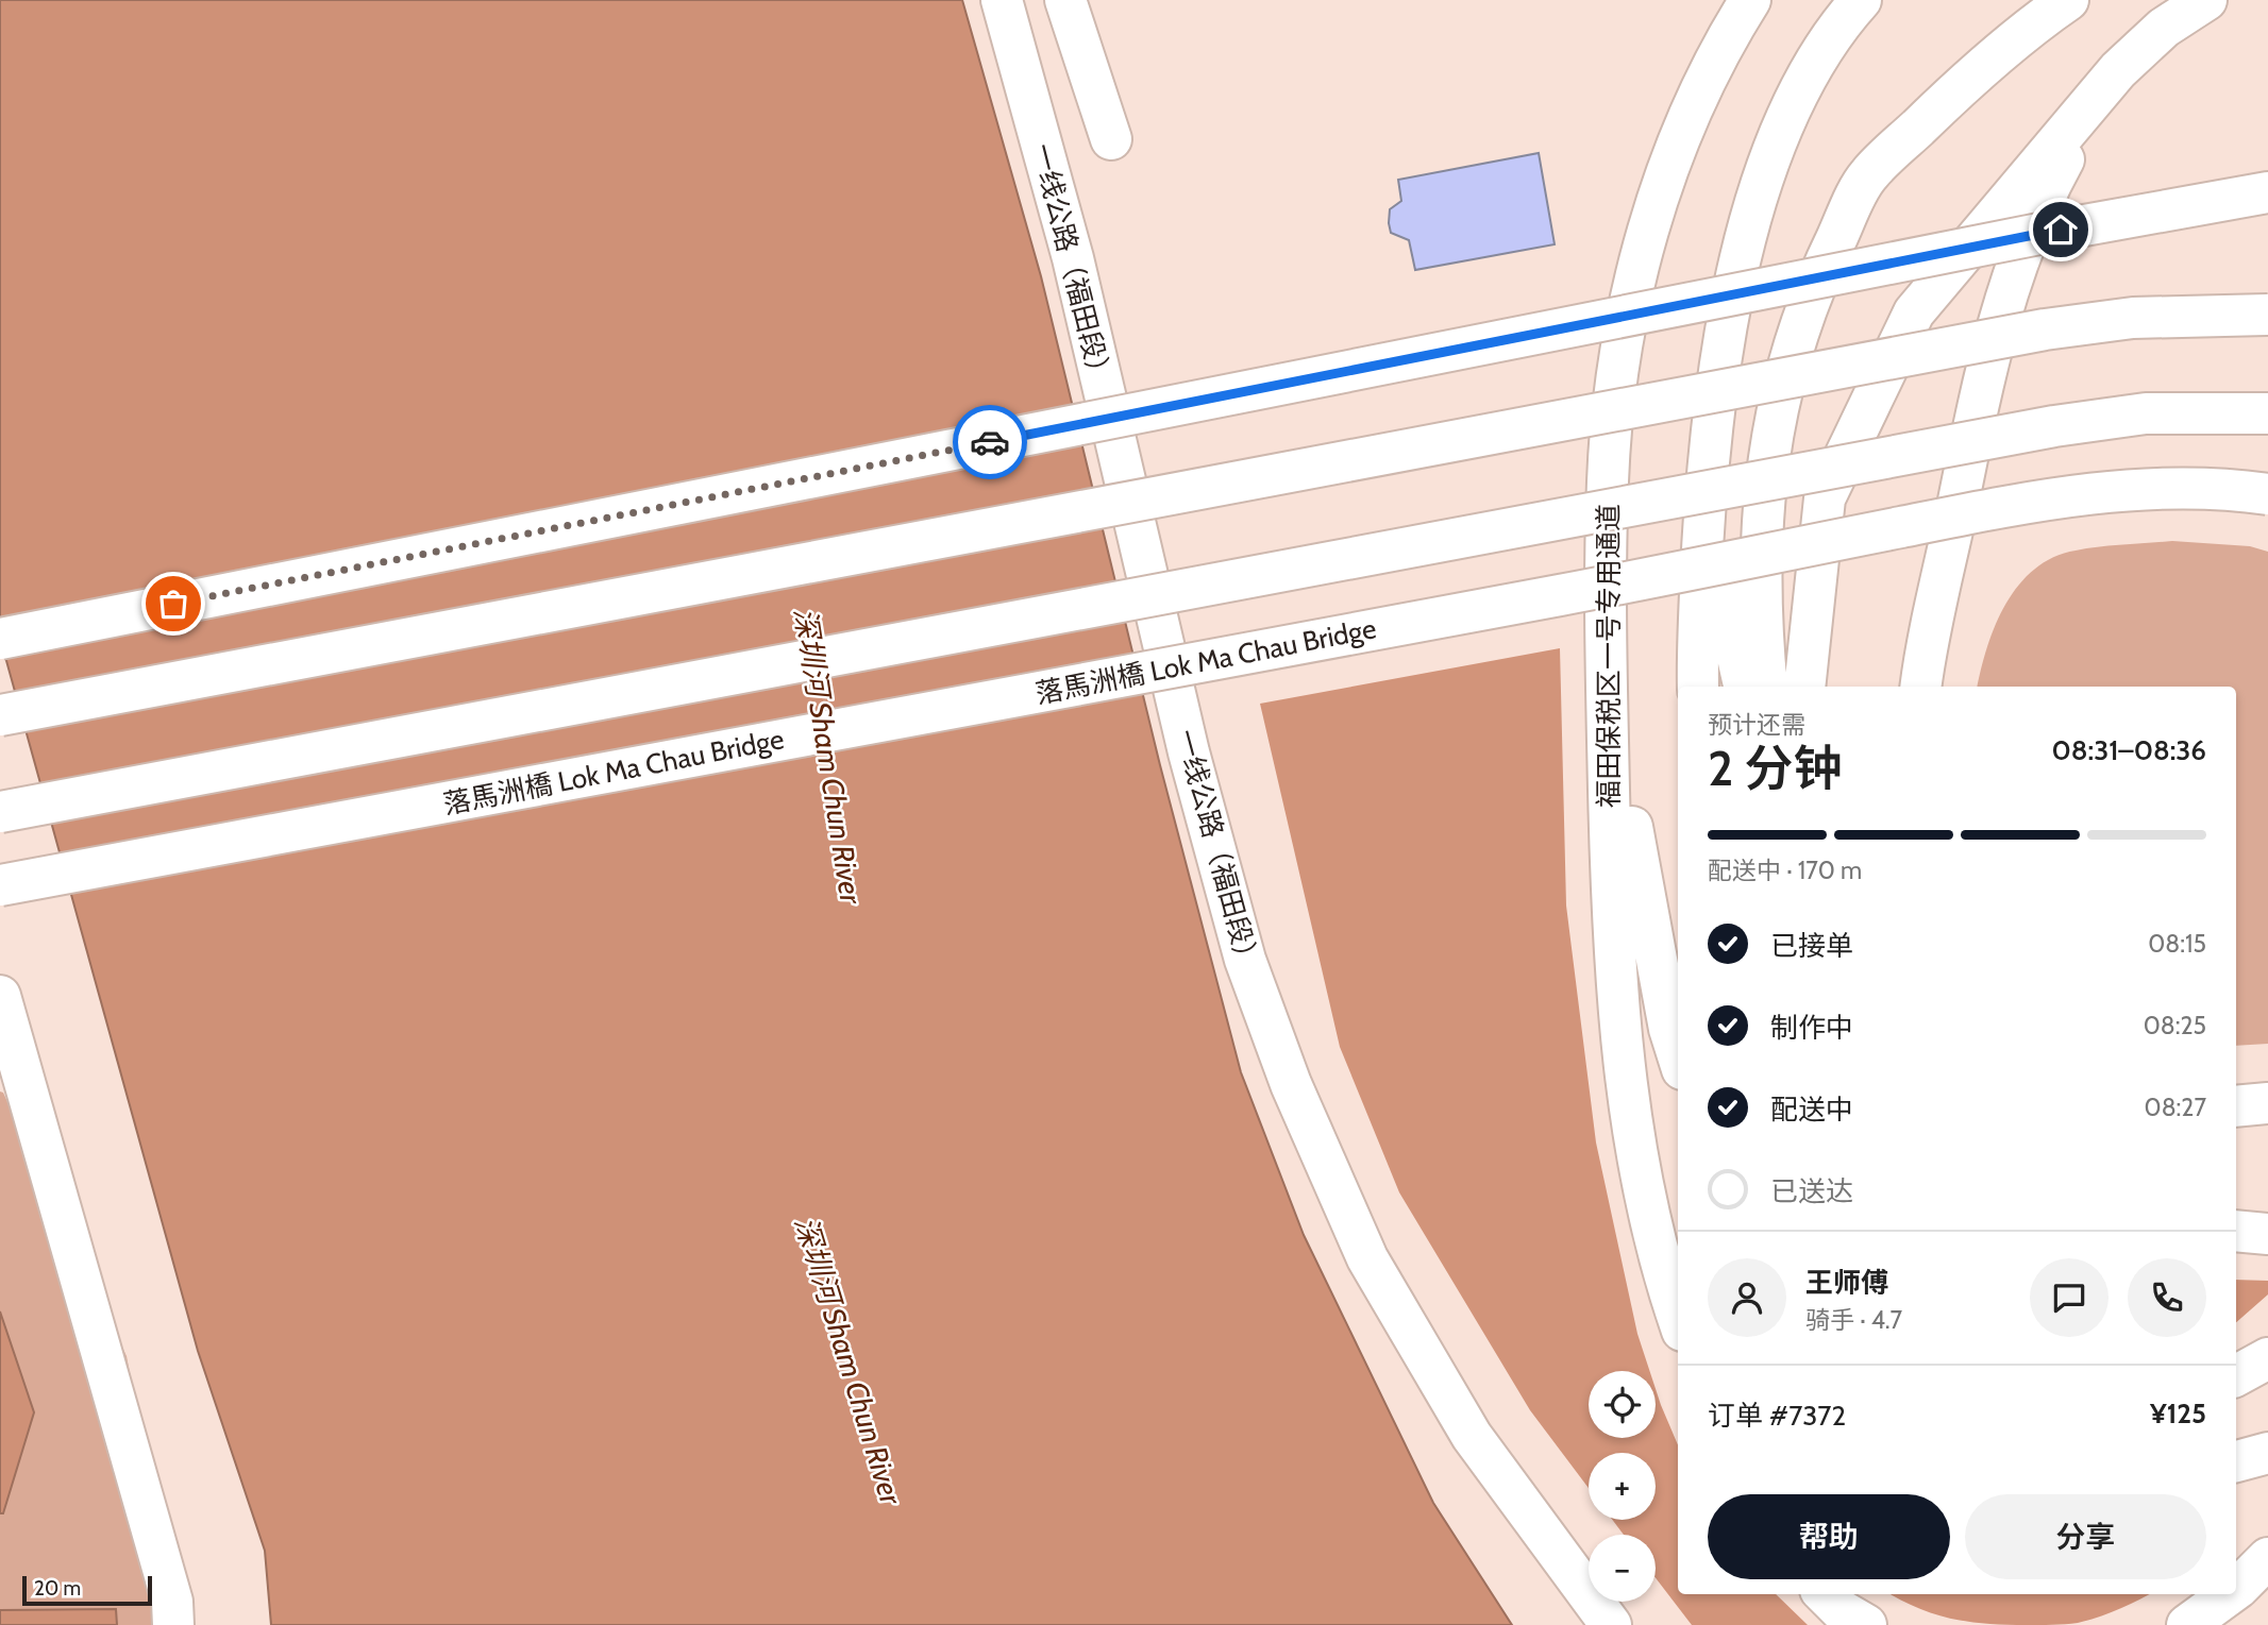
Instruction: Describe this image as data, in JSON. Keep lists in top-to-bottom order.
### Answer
{
  "streets": {
    "main road": ["一线公路（福田段）", "福田保税区一号专用通道", "落馬洲橋 Lok Ma Chau Bridge"]
  },
  "water": ["深圳河 Sham Chun River"],
  "scale_bar": "20 m",
  "page": {
    "heading": ["2 分钟", "预计还需", "08:31–08:36"],
    "panel": [
      "王师傅",
      "骑手 · 4.7",
      "订单 #7372",
      "¥125"
    ],
    "bar": "配送中 · 170 m",
    "list": [
      ["已接单", "08:15"],
      ["制作中", "08:25"],
      ["配送中", "08:27"],
      "已送达"
    ],
    "map_buttons": ["+", "−"],
    "buttons": ["帮助", "分享"],
    "scale": "20 m"
  }
}
